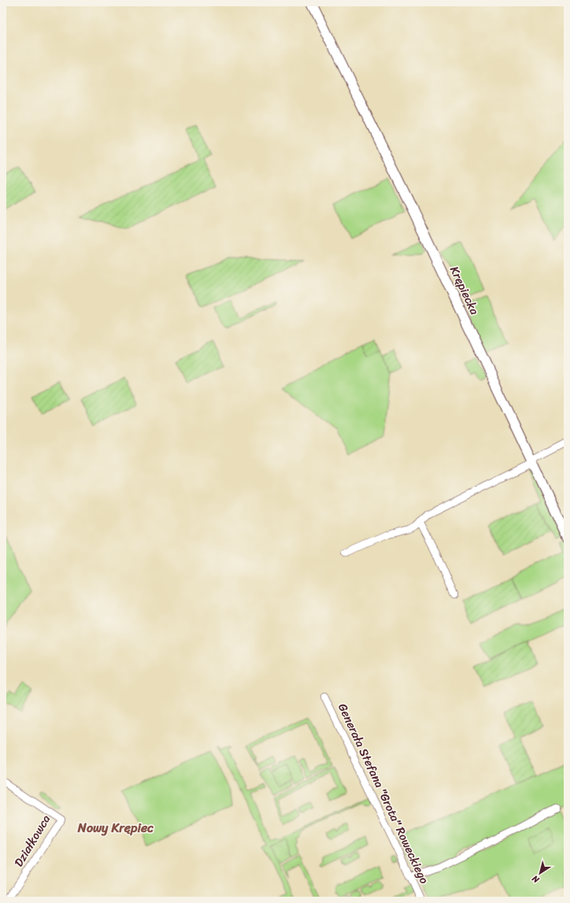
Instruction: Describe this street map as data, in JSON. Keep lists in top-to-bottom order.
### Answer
{
  "streets": {
    "street": ["Krępiecka", "Generała Stefana \"Grota\" Roweckiego", "Działkowca"]
  },
  "districts": ["Nowy Krępiec"],
  "north": "bottom left"
}
